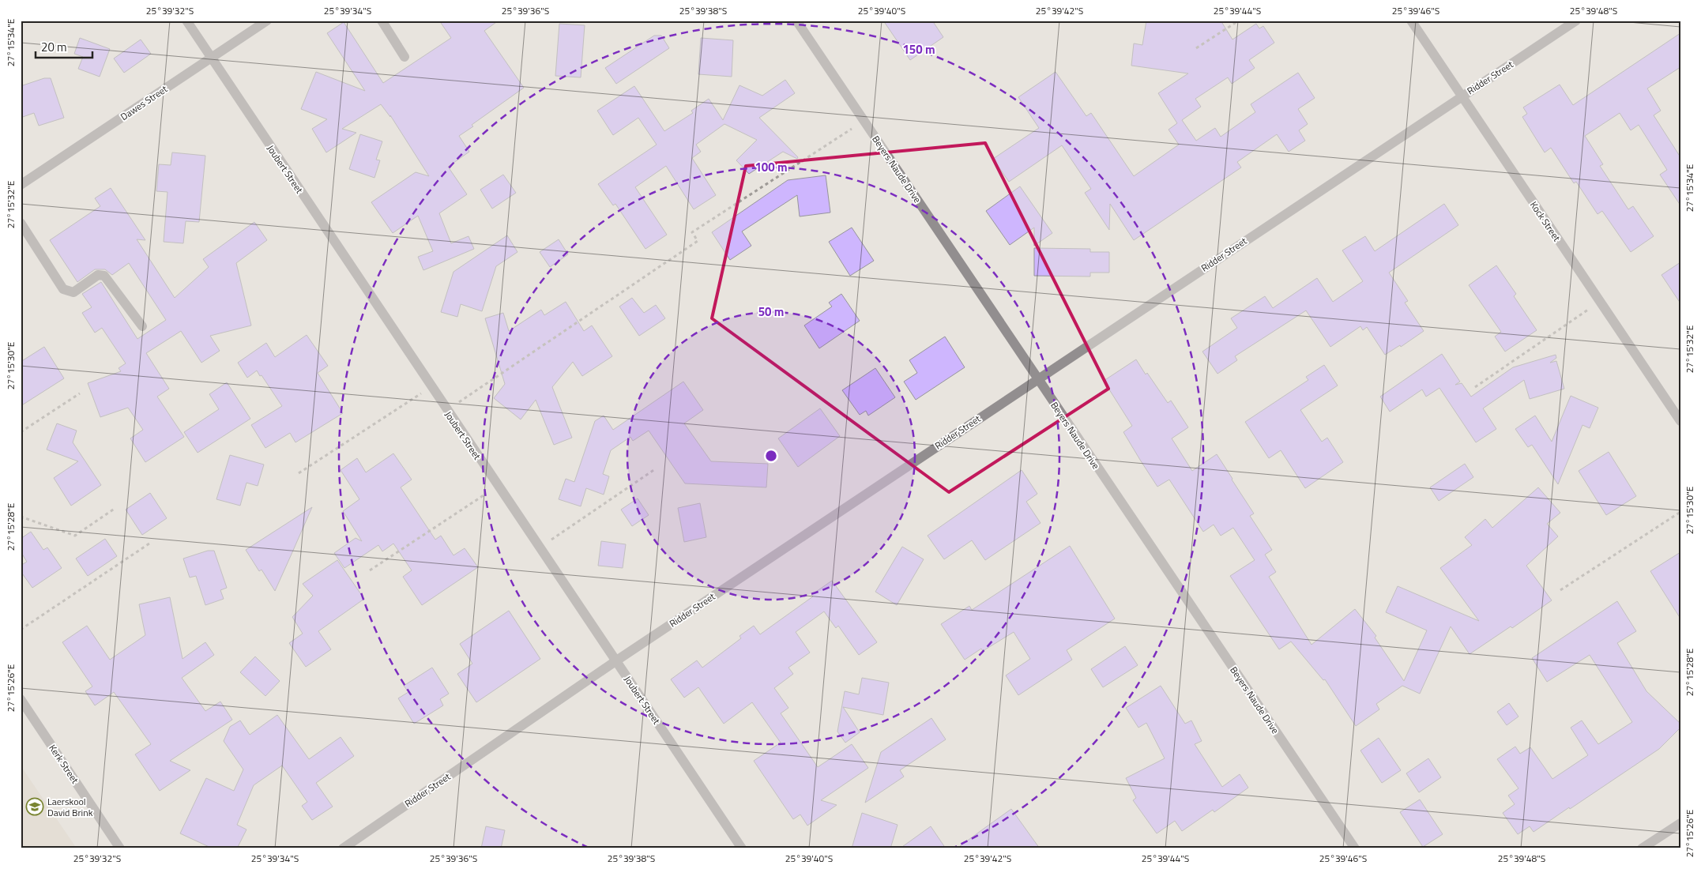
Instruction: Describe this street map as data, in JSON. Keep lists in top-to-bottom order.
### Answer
{
  "streets": {
    "street": [
      "Ridder Street",
      "Dawes Street",
      "Joubert Street",
      "Beyers Naude Drive",
      "Kock Street",
      "Kerk Street"
    ]
  },
  "crossings": [
    ["Ridder Street", "Joubert Street"],
    ["Ridder Street", "Beyers Naude Drive"],
    ["Ridder Street", "Kock Street"],
    ["Dawes Street", "Joubert Street"]
  ],
  "places": {
    "school or university": ["Laerskool David Brink"]
  },
  "scale_bar": "20 m",
  "coordinates": [
    "25°39'32\"S",
    "25°39'34\"S",
    "25°39'36\"S",
    "25°39'38\"S",
    "25°39'40\"S",
    "25°39'42\"S",
    "25°39'44\"S",
    "25°39'46\"S",
    "25°39'48\"S",
    "27°15'34\"E",
    "27°15'32\"E",
    "27°15'30\"E",
    "27°15'28\"E",
    "27°15'26\"E"
  ],
  "rings": ["150 m", "100 m", "50 m"]
}
